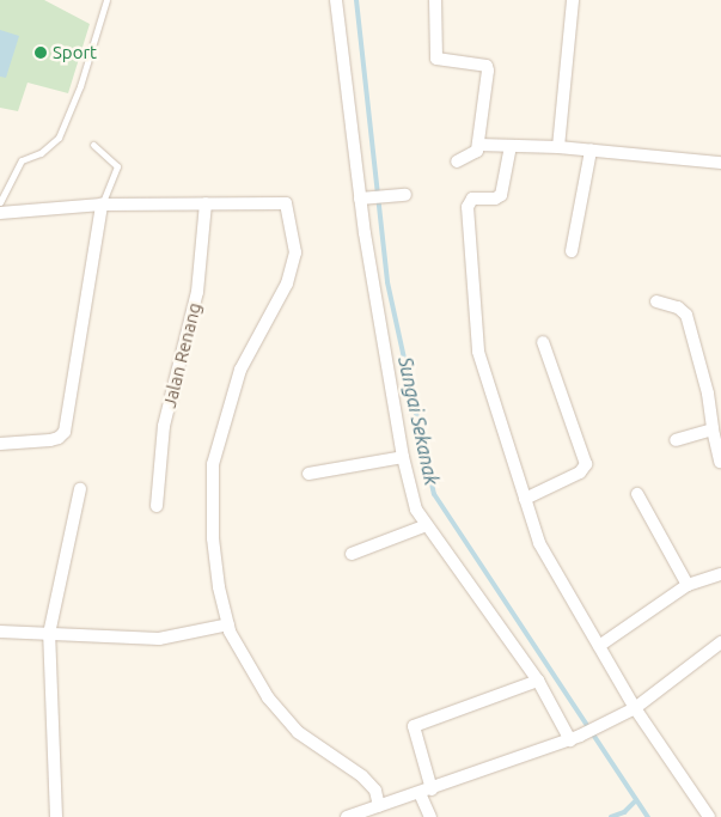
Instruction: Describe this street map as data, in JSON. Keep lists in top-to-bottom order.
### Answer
{
  "streets": {
    "street": ["Jalan Renang"]
  },
  "water": ["Sungai Sekanak"],
  "places": ["Sport"]
}
